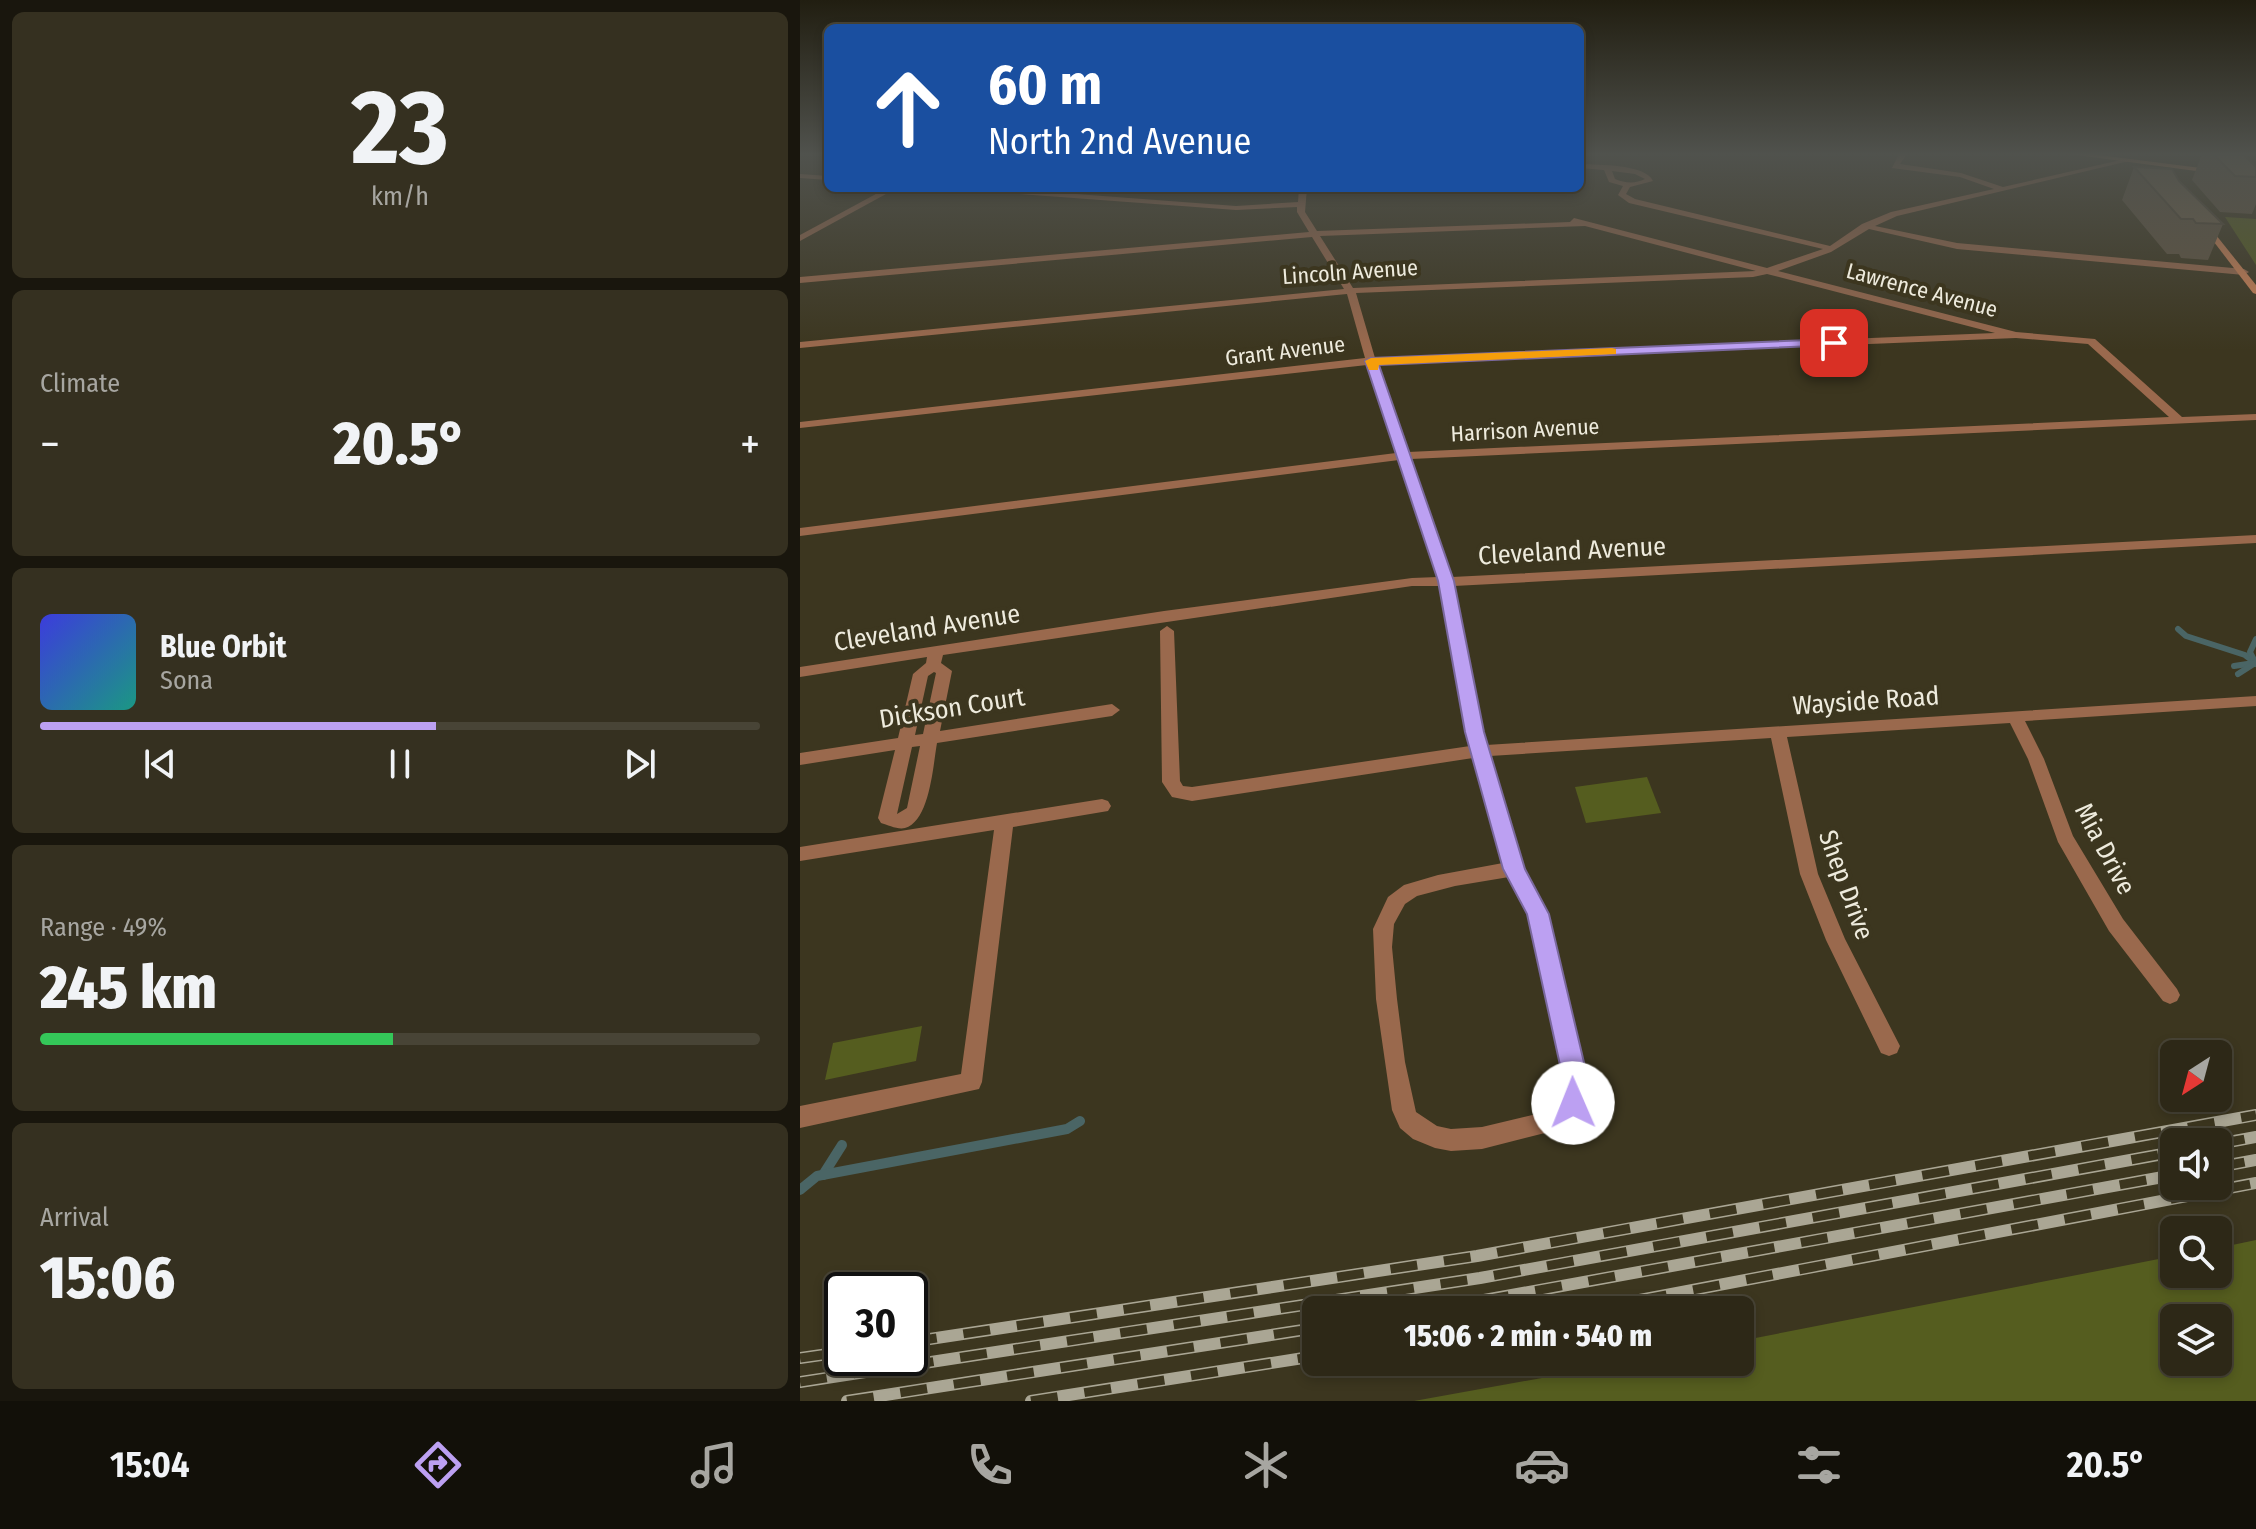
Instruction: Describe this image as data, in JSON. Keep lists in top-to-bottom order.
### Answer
{
  "streets": {
    "street": [
      "Lincoln Avenue",
      "Lawrence Avenue",
      "Grant Avenue",
      "Harrison Avenue",
      "Cleveland Avenue",
      "Wayside Road",
      "Dickson Court",
      "Mia Drive",
      "Shep Drive"
    ]
  },
  "crossings": [
    ["Lincoln Avenue", "Lawrence Avenue"],
    ["Lawrence Avenue", "Grant Avenue"],
    ["Lawrence Avenue", "Harrison Avenue"],
    ["Wayside Road", "Mia Drive"],
    ["Wayside Road", "Shep Drive"]
  ],
  "north": "bottom left",
  "page": {
    "tile": [
      ["23", "km/h"],
      "Climate",
      ["Range · 49%", "245 km"],
      ["Arrival", "15:06"]
    ],
    "turn": ["60 m", "North 2nd Avenue"],
    "heat": ["−", "20.5°", "+"],
    "song": ["Blue Orbit", "Sona"],
    "limit": "30",
    "trip": "15:06 · 2 min · 540 m",
    "tabs": ["15:04", "20.5°"]
  }
}
